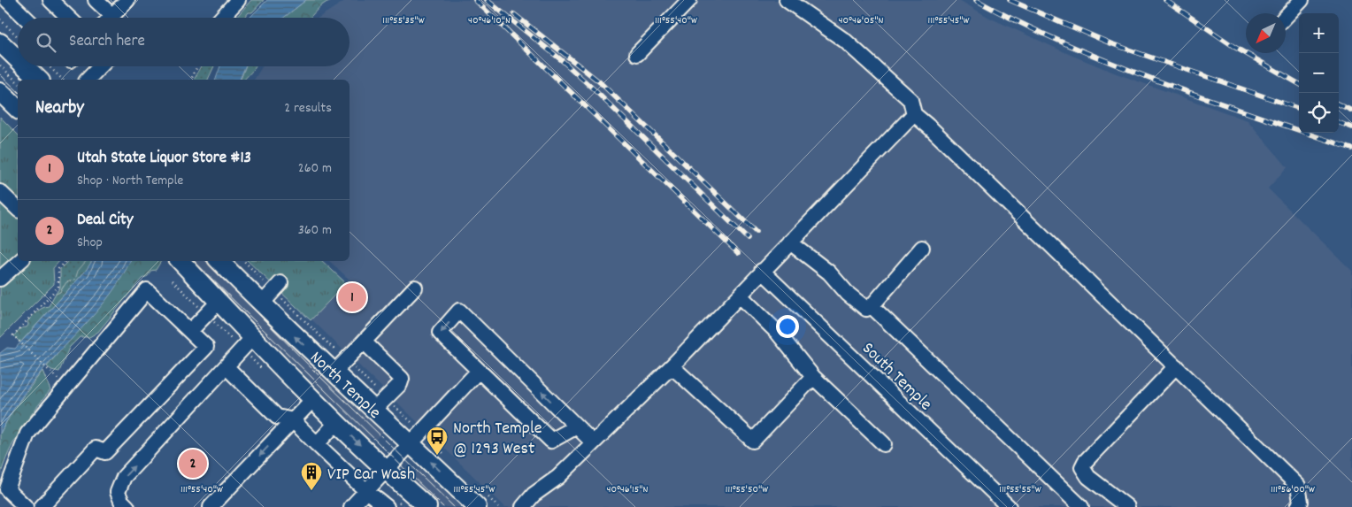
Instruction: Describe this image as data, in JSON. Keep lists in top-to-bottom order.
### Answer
{
  "streets": {
    "main road": ["North Temple"],
    "street": ["South Temple"]
  },
  "places": {
    "bus stop": ["North Temple @ 1293 West"],
    "building": ["VIP Car Wash"]
  },
  "north": "bottom left",
  "page": {
    "map_buttons": ["+", "−"],
    "search": "Search here",
    "heading": ["Nearby", "2 results"],
    "list": [
      {
        "mark": "1",
        "name": "Utah State Liquor Store #13",
        "note": "Shop · North Temple",
        "value": "260 m"
      },
      {
        "mark": "2",
        "name": "Deal City",
        "note": "Shop",
        "value": "360 m"
      }
    ],
    "pins": ["1", "2"]
  },
  "coordinates": [
    "40°46'05\"N",
    "40°46'10\"N",
    "111°55'35\"W",
    "111°55'40\"W",
    "111°55'45\"W",
    "111°55'50\"W",
    "111°55'55\"W",
    "111°56'00\"W",
    "40°46'15\"N"
  ]
}
